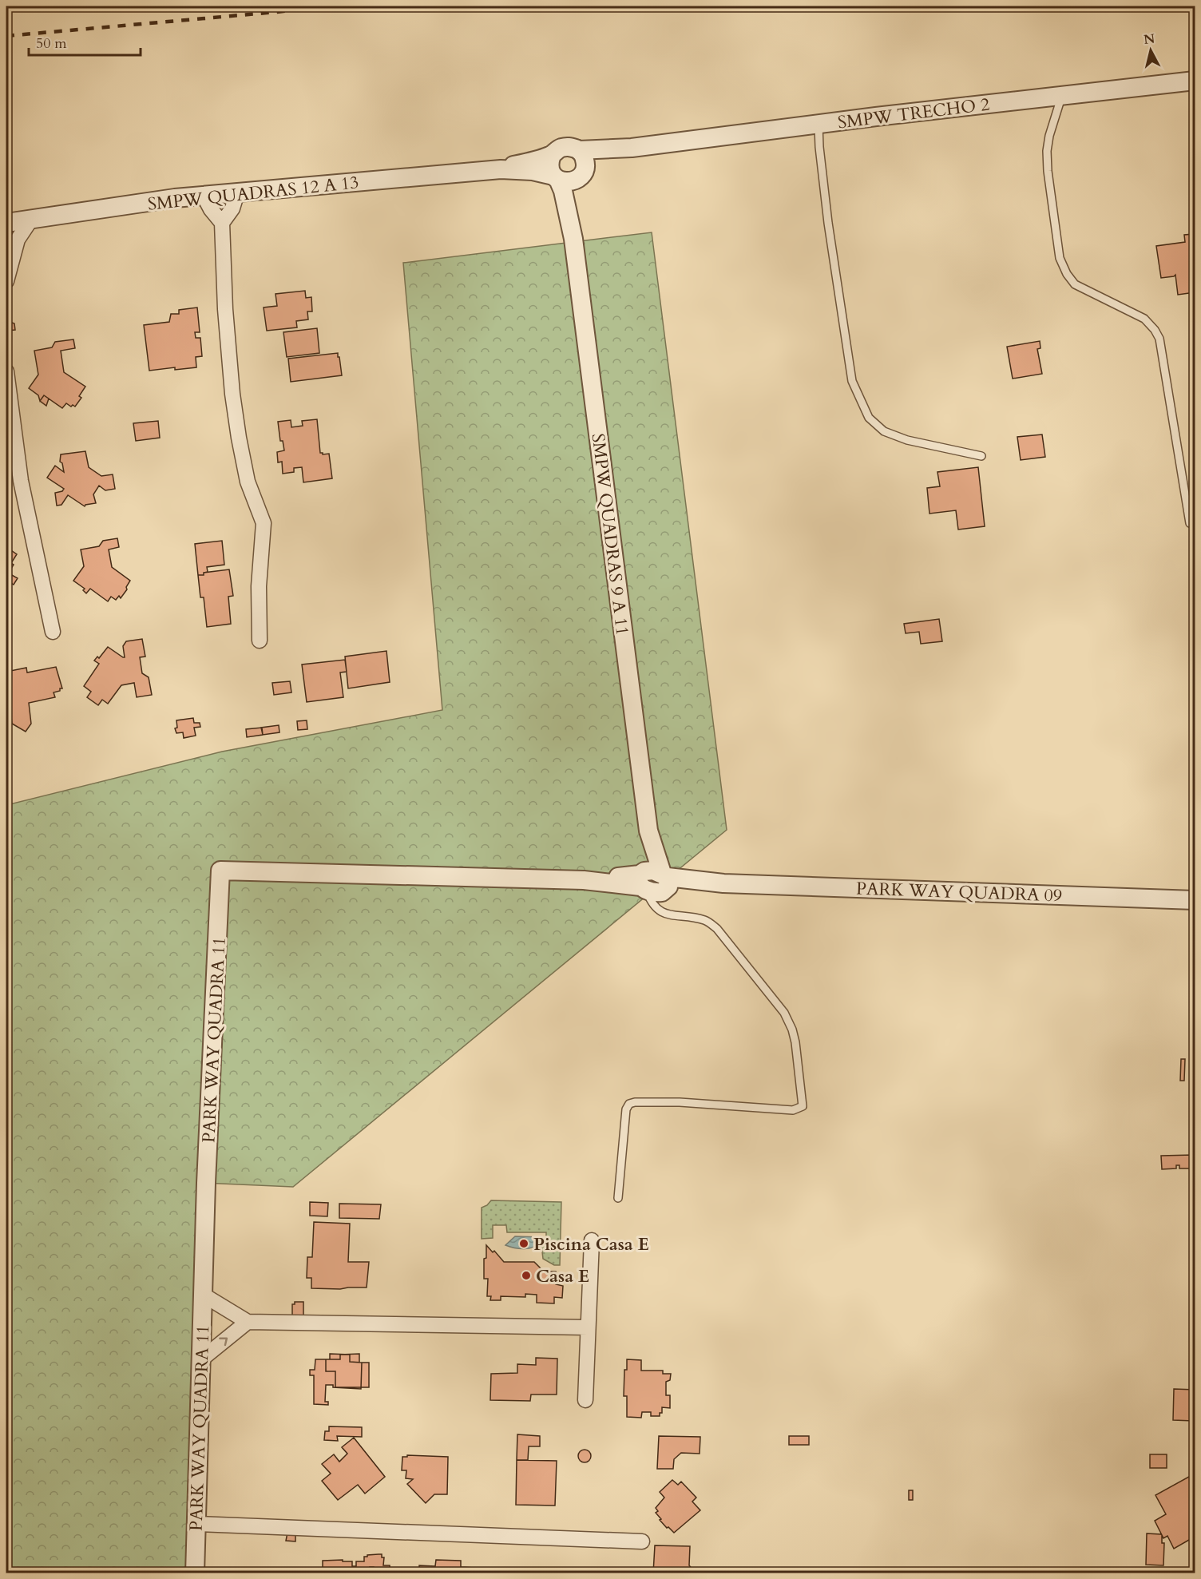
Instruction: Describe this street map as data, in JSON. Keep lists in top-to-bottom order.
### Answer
{
  "streets": {
    "street": [
      "SMPW TRECHO 2",
      "SMPW QUADRAS 12 A 13",
      "SMPW QUADRAS 9 A 11",
      "PARK WAY QUADRA 09",
      "PARK WAY QUADRA 11"
    ]
  },
  "crossings": [
    ["SMPW QUADRAS 12 A 13", "SMPW QUADRAS 9 A 11"],
    ["SMPW QUADRAS 9 A 11", "PARK WAY QUADRA 09"],
    ["SMPW QUADRAS 9 A 11", "PARK WAY QUADRA 11"],
    ["PARK WAY QUADRA 09", "PARK WAY QUADRA 11"]
  ],
  "places": ["Piscina Casa E", "Casa E"],
  "scale_bar": "50 m",
  "north": "top"
}
